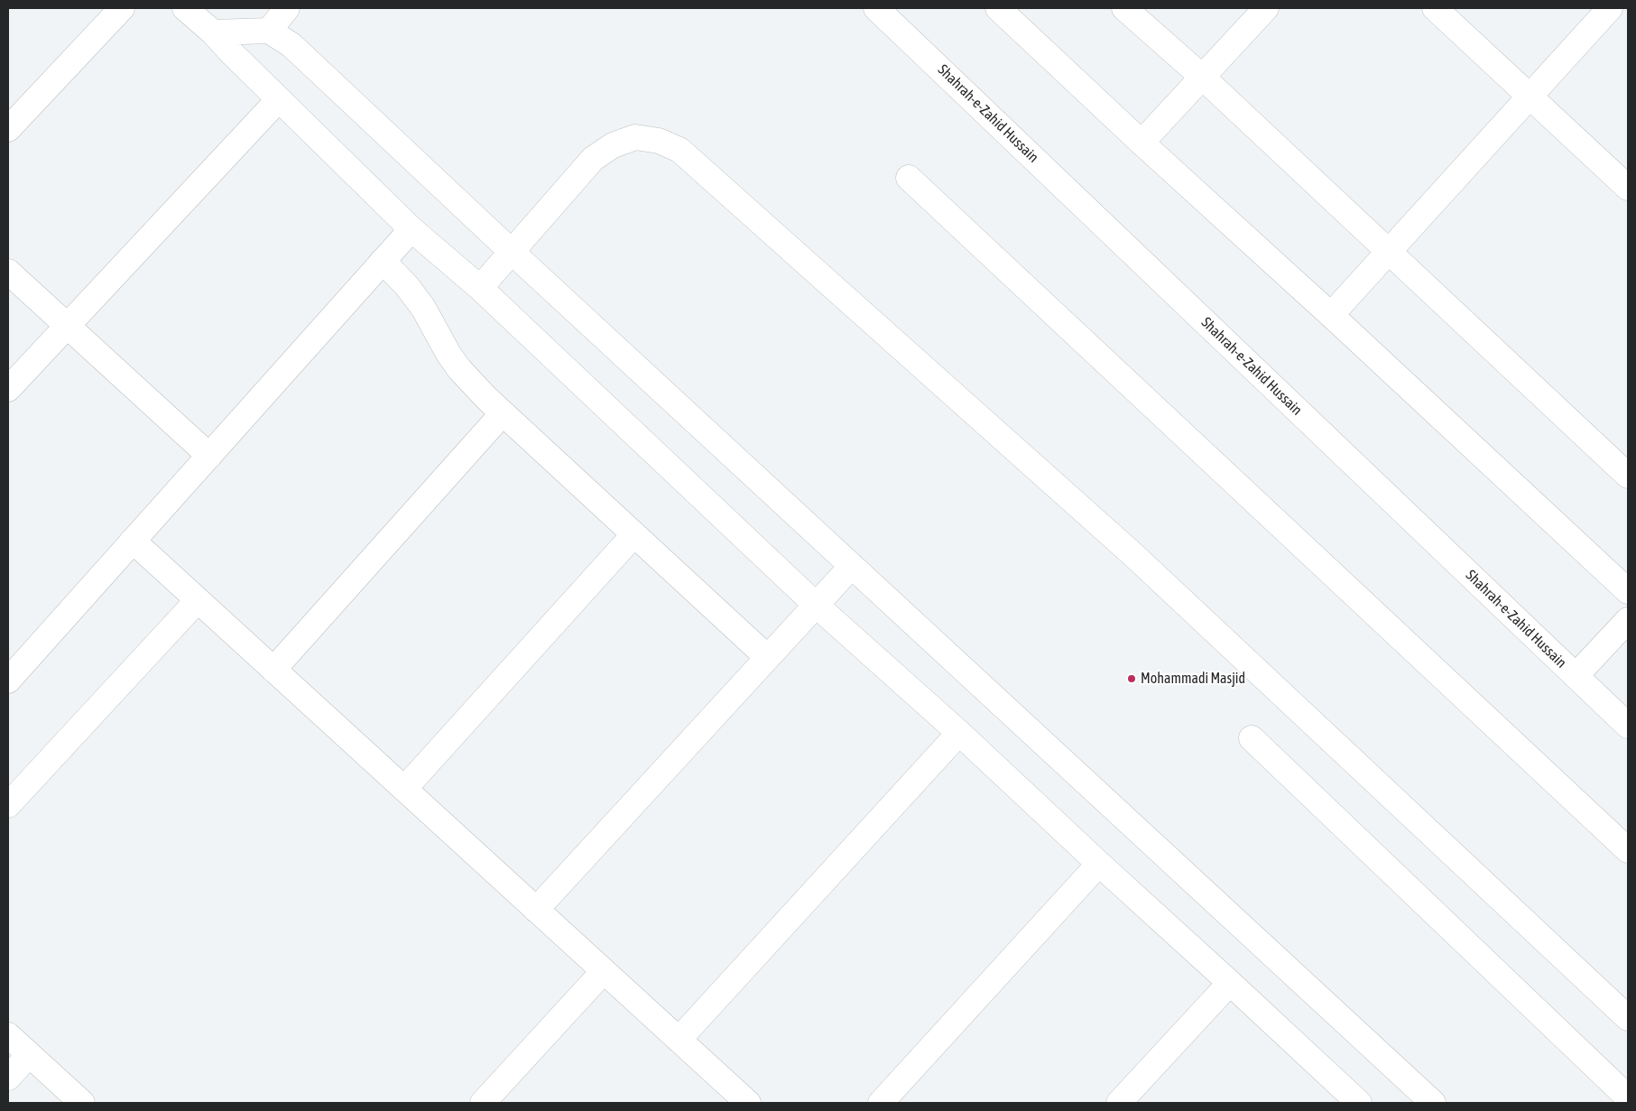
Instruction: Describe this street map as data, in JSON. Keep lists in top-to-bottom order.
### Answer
{
  "streets": {
    "street": ["Shahrah-e-Zahid Hussain"]
  },
  "places": ["Mohammadi Masjid"]
}
